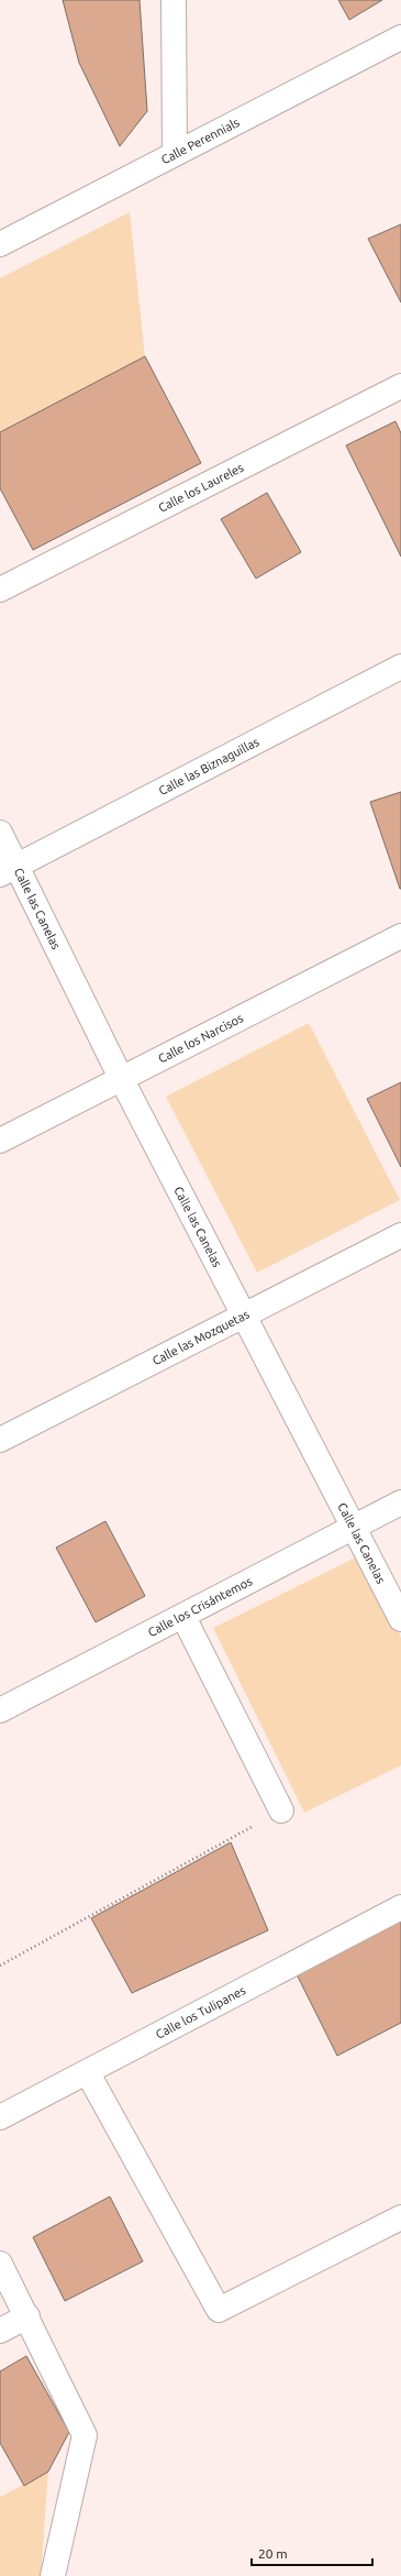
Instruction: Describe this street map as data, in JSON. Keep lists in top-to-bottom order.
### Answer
{
  "streets": {
    "street": [
      "Calle Perennials",
      "Calle los Laureles",
      "Calle las Biznaguillas",
      "Calle las Canelas",
      "Calle los Narcisos",
      "Calle las Mozquetas",
      "Calle los Crisántemos",
      "Calle los Tulipanes"
    ]
  },
  "crossings": [
    ["Calle las Biznaguillas", "Calle las Canelas"],
    ["Calle las Canelas", "Calle los Narcisos"],
    ["Calle las Canelas", "Calle las Mozquetas"],
    ["Calle las Canelas", "Calle los Crisántemos"]
  ],
  "scale_bar": "20 m"
}
